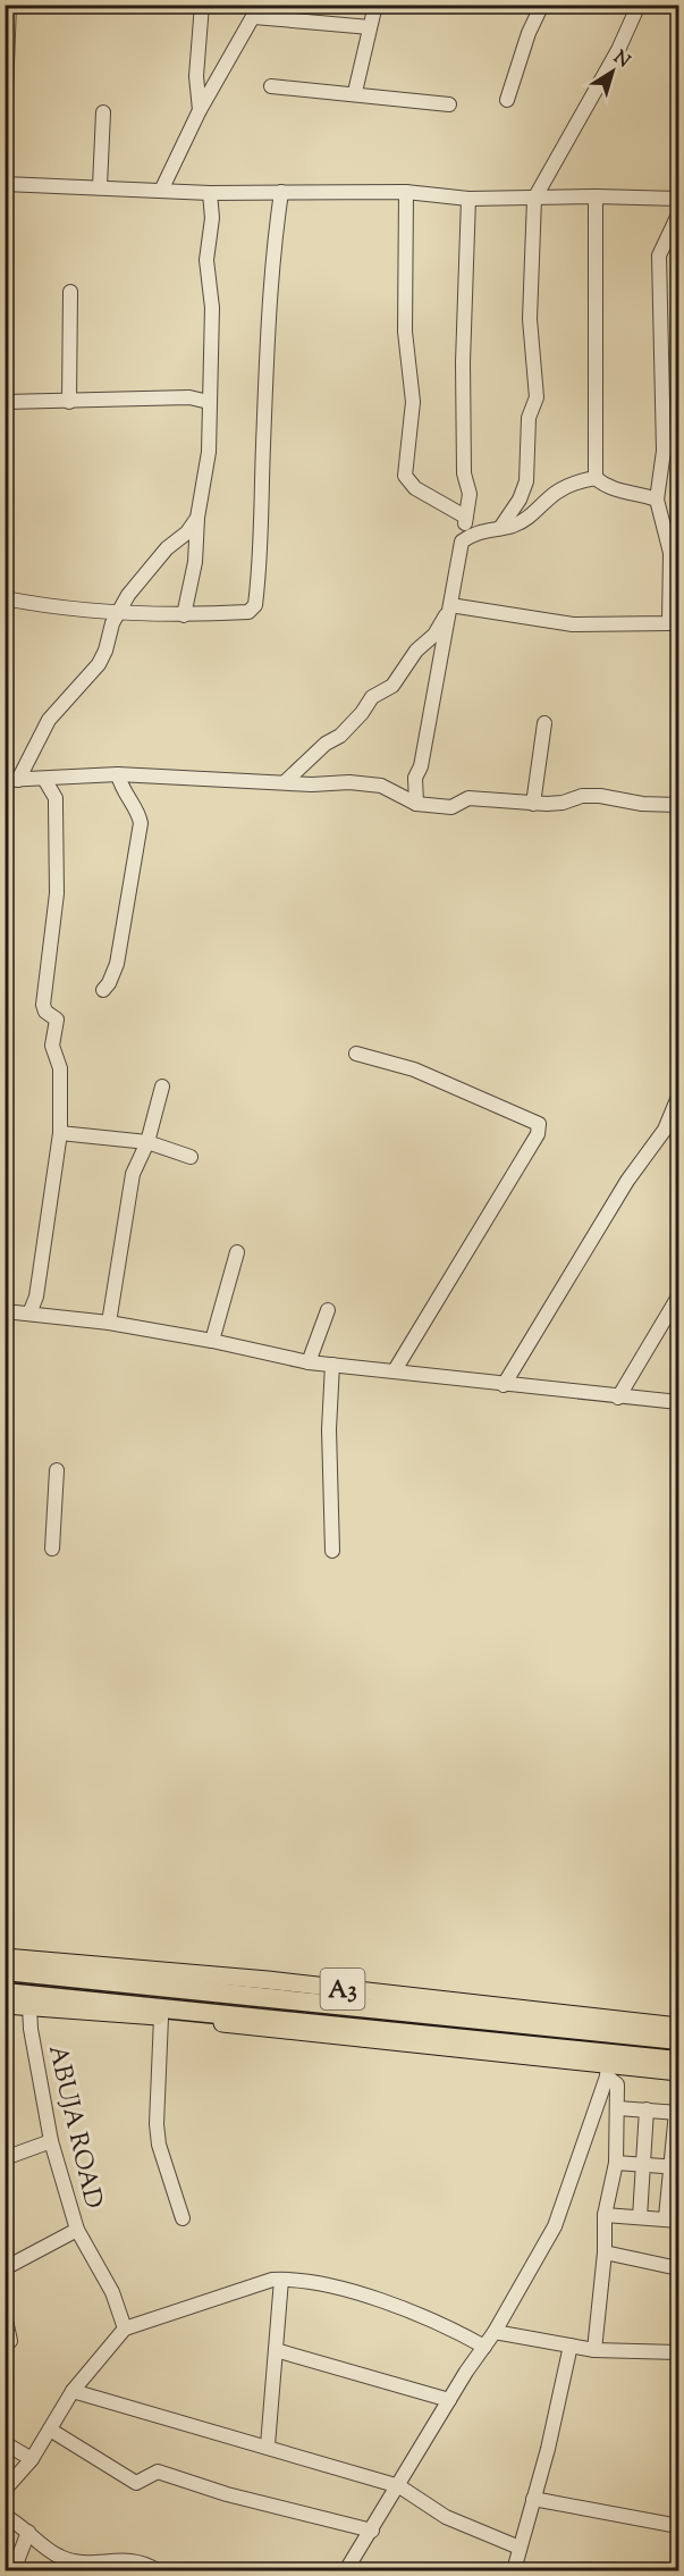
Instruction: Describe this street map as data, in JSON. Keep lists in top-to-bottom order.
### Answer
{
  "streets": {
    "highway": ["A3"],
    "street": ["ABUJA ROAD"]
  },
  "crossings": [
    ["A3", "ABUJA ROAD"]
  ],
  "north": "top right"
}
